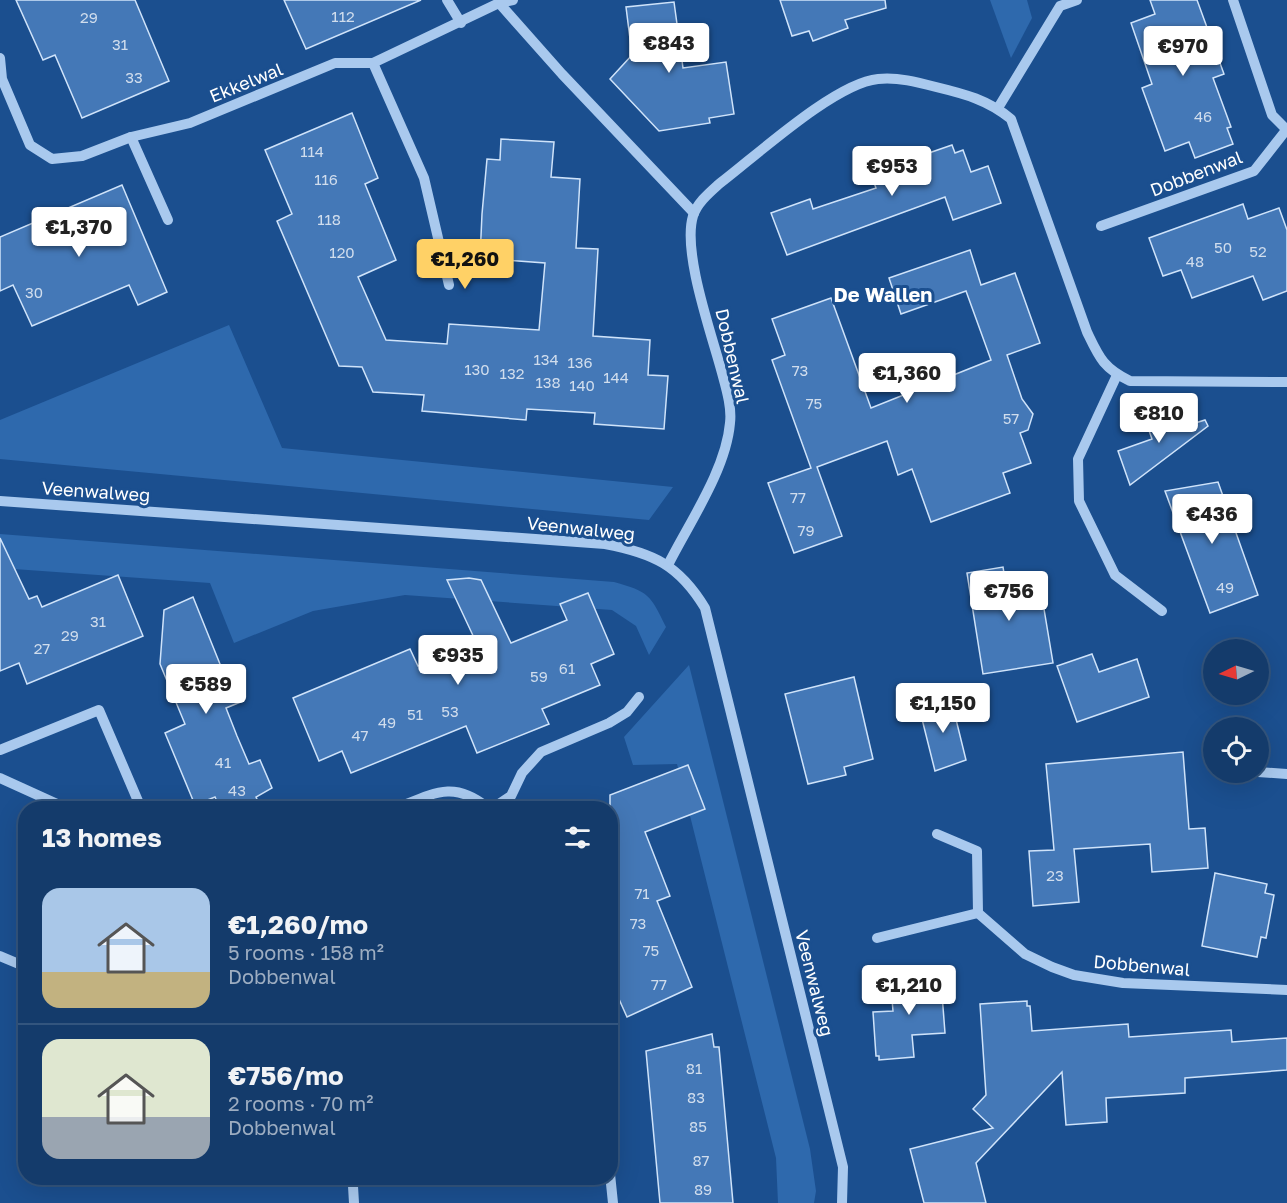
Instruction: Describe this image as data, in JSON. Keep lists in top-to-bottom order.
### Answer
{
  "streets": {
    "street": ["Ekkelwal", "Dobbenwal", "Veenwalweg"]
  },
  "crossings": [
    ["Dobbenwal", "Veenwalweg"]
  ],
  "districts": ["De Wallen"],
  "house_numbers": [
    "112",
    "29",
    "31",
    "33",
    "46",
    "114",
    "116",
    "118",
    "50",
    "52",
    "120",
    "48",
    "30",
    "134",
    "136",
    "130",
    "73",
    "132",
    "144",
    "138",
    "140",
    "75",
    "57",
    "77",
    "79",
    "49",
    "31",
    "29",
    "27",
    "61",
    "59",
    "53",
    "51",
    "49",
    "47",
    "41",
    "43",
    "23",
    "71",
    "73",
    "75",
    "77",
    "81",
    "83",
    "85",
    "87",
    "89"
  ],
  "north": "left",
  "page": {
    "price": [
      "€843",
      "€970",
      "€953",
      "€1,370",
      "€1,260",
      "€1,360",
      "€810",
      "€436",
      "€756",
      "€935",
      "€589",
      "€1,150",
      "€1,210"
    ],
    "heading": "13 homes",
    "list": [
      {
        "name": "€1,260/mo",
        "note": "5 rooms · 158 m² · Dobbenwal"
      },
      {
        "name": "€756/mo",
        "note": "2 rooms · 70 m² · Dobbenwal"
      }
    ]
  }
}
